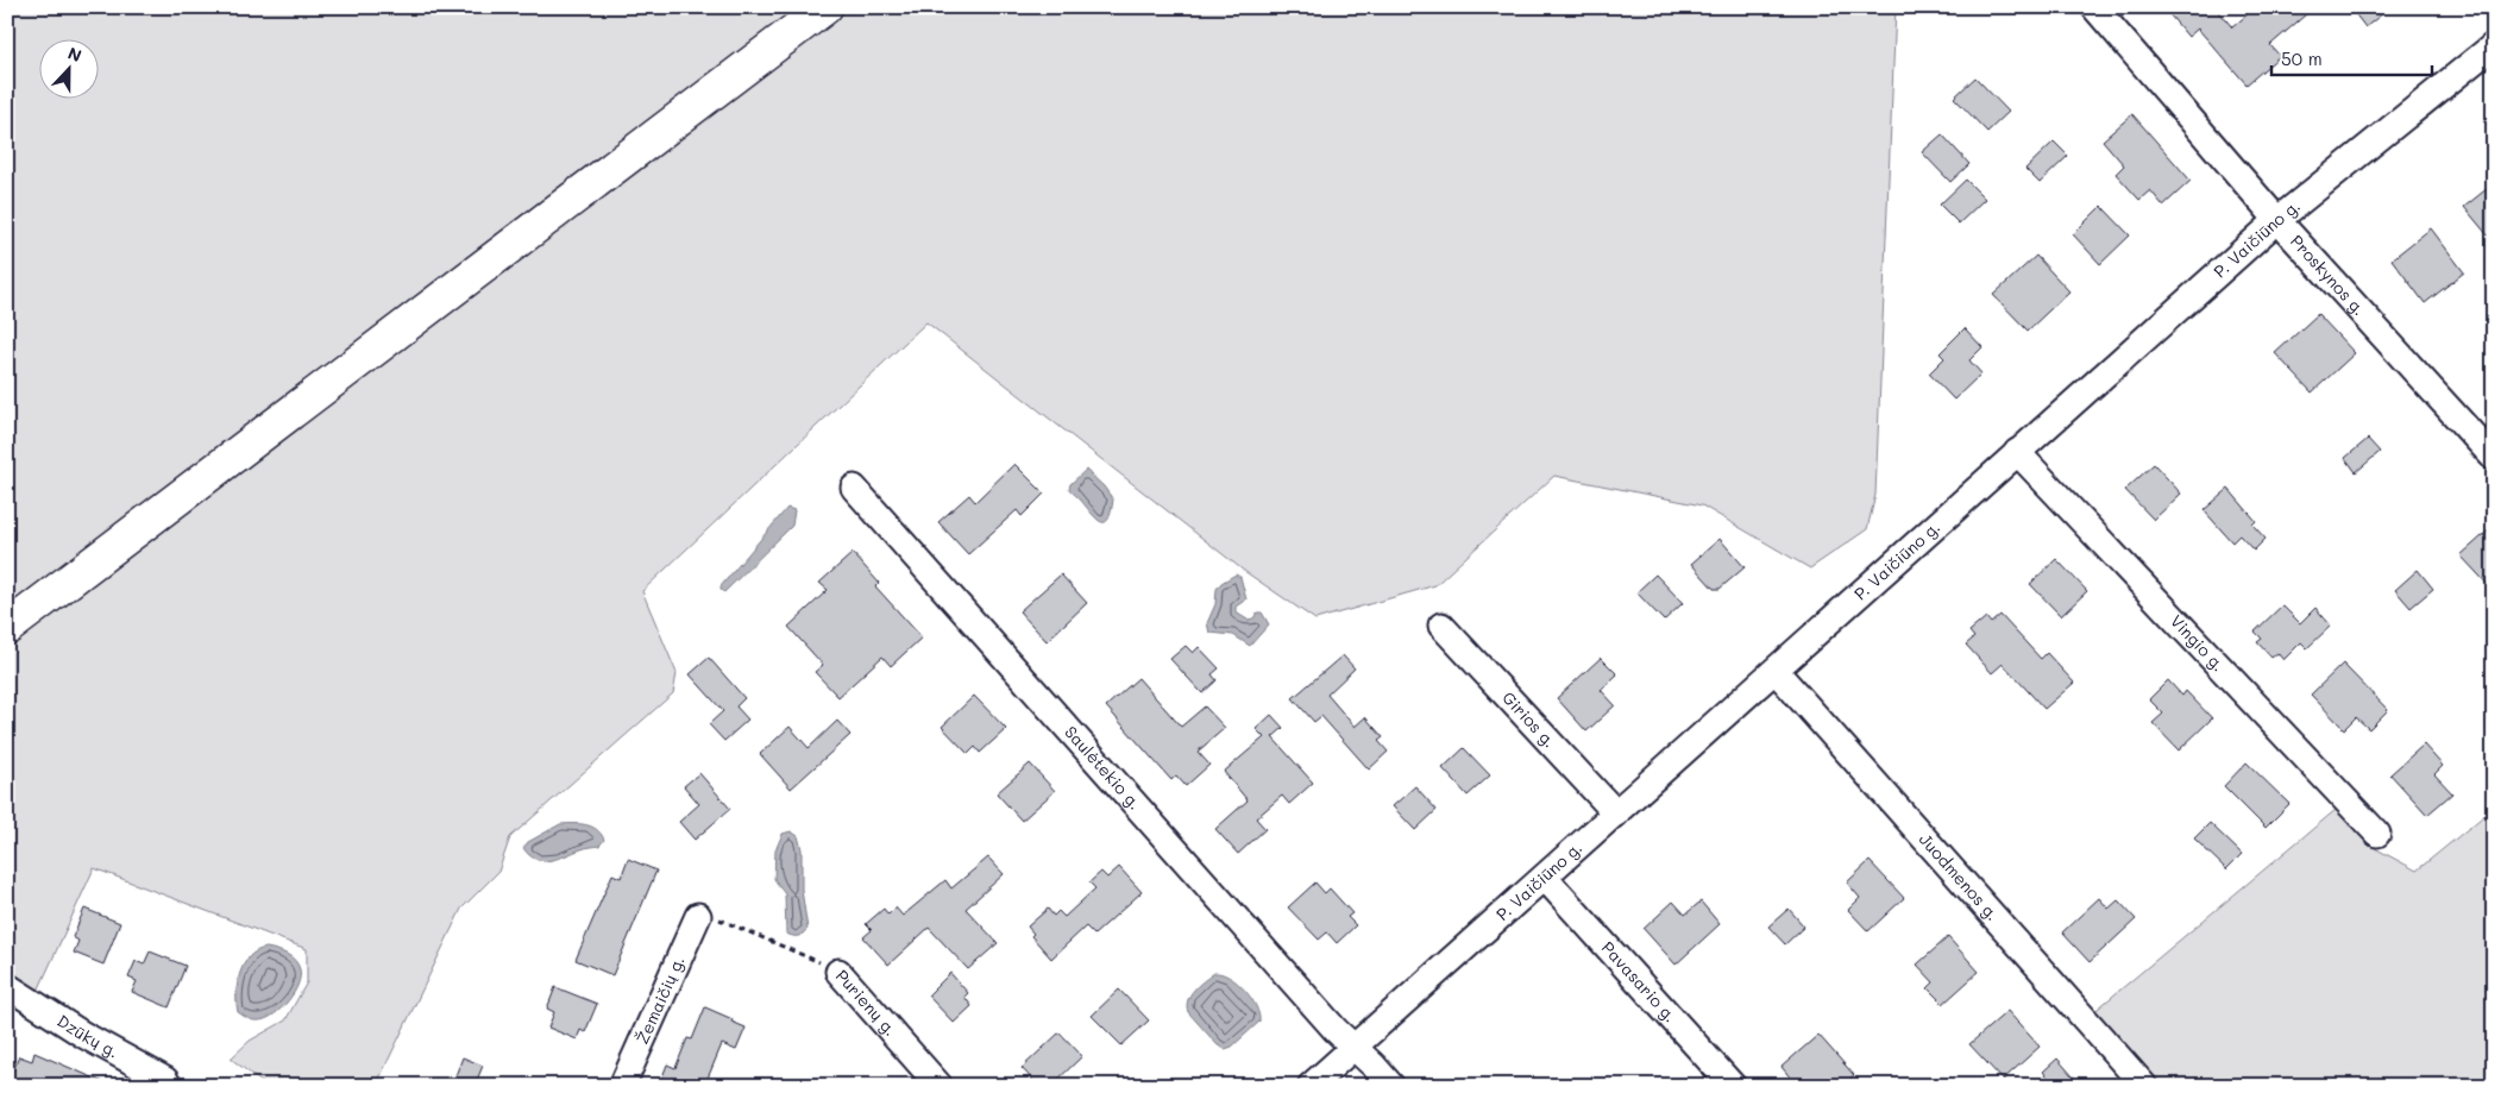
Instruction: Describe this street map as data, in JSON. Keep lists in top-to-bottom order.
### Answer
{
  "streets": {
    "street": [
      "P. Vaičiūno g.",
      "Proskynos g.",
      "Vingio g.",
      "Girios g.",
      "Saulėtekio g.",
      "Juodmenos g.",
      "Pavasario g.",
      "Žemaičių g.",
      "Purienų g.",
      "Dzūkų g."
    ]
  },
  "crossings": [
    ["P. Vaičiūno g.", "Proskynos g."],
    ["P. Vaičiūno g.", "Vingio g."],
    ["P. Vaičiūno g.", "Girios g."],
    ["P. Vaičiūno g.", "Saulėtekio g."],
    ["P. Vaičiūno g.", "Juodmenos g."],
    ["P. Vaičiūno g.", "Pavasario g."],
    ["Žemaičių g.", "Purienų g."]
  ],
  "scale_bar": "50 m",
  "north": "top"
}
